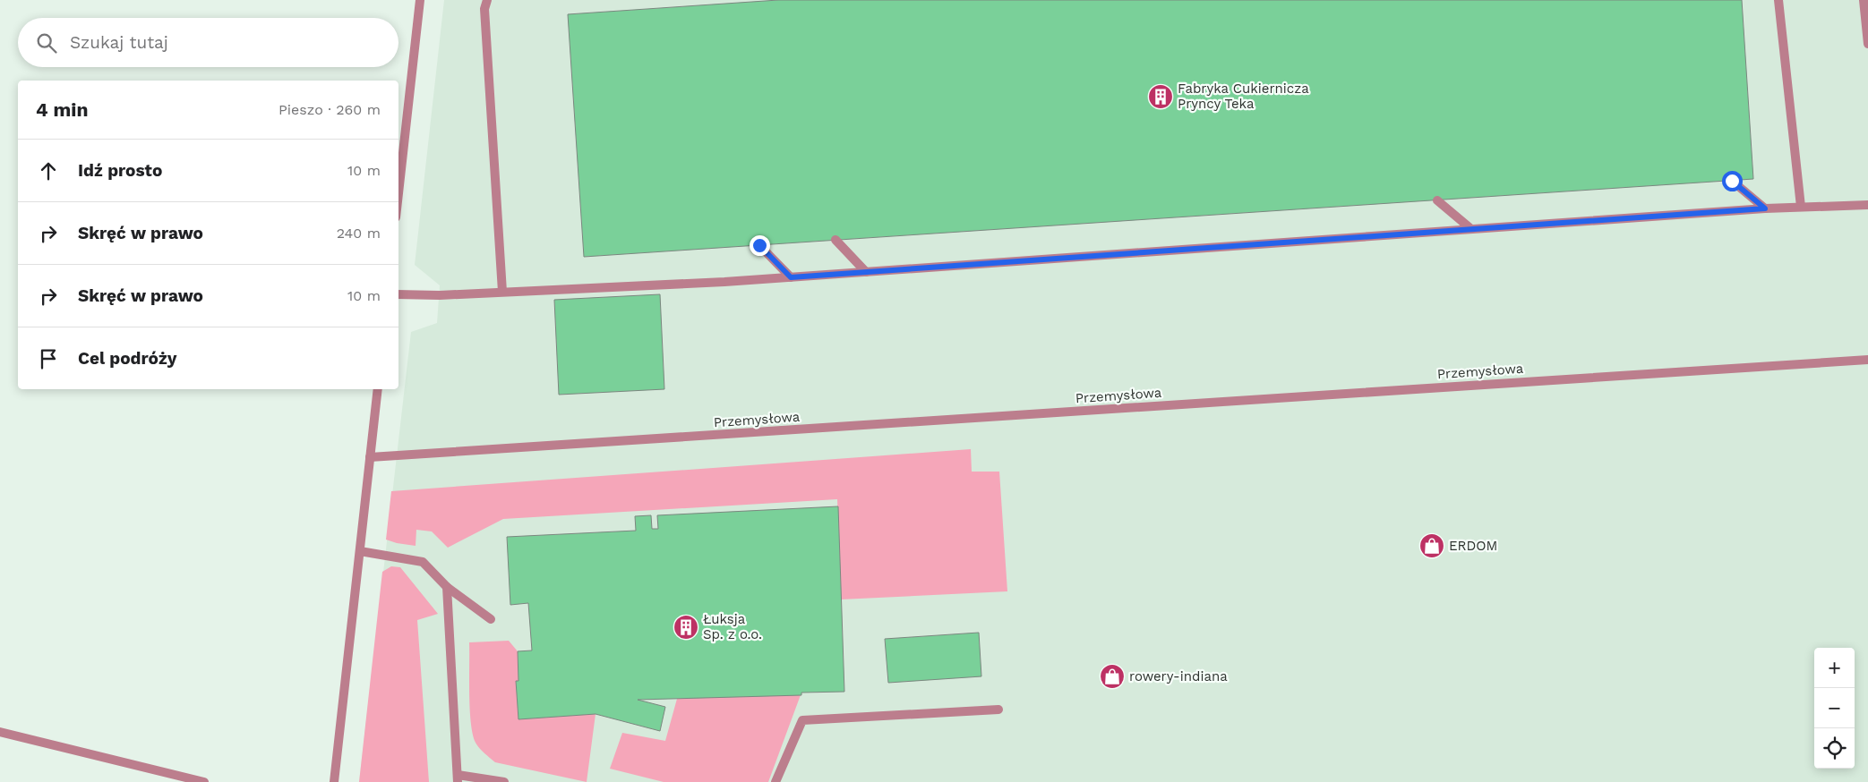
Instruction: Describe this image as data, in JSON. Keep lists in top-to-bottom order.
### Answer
{
  "streets": {
    "street": ["Przemysłowa"]
  },
  "places": {
    "building": ["Fabryka Cukiernicza Pryncy Teka", "Łuksja Sp. z o.o."],
    "shop": ["ERDOM", "rowery-indiana"]
  },
  "page": {
    "search": "Szukaj tutaj",
    "heading": ["4 min", "Pieszo · 260 m"],
    "list": [
      ["Idź prosto", "10 m"],
      ["Skręć w prawo", "240 m"],
      ["Skręć w prawo", "10 m"],
      "Cel podróży"
    ],
    "map_buttons": ["+", "−"]
  }
}
